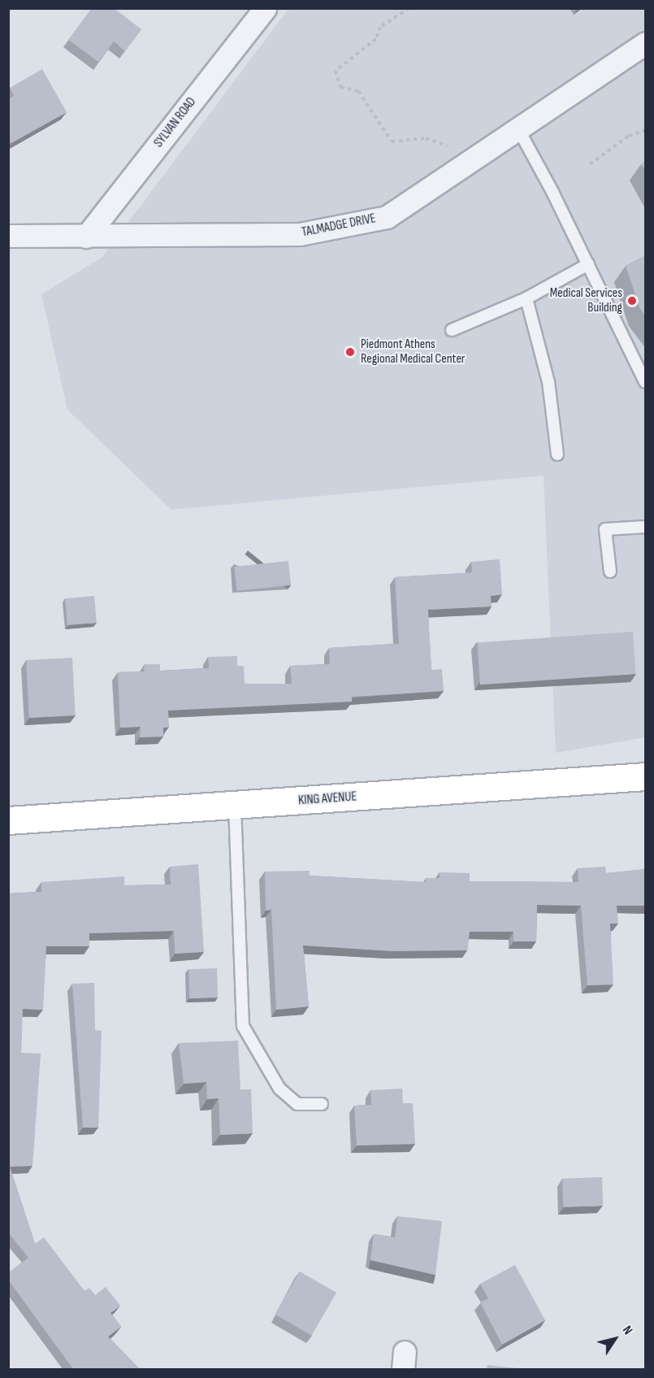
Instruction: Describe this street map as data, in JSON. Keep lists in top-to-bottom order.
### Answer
{
  "streets": {
    "street": ["SYLVAN ROAD", "TALMADGE DRIVE", "KING AVENUE"]
  },
  "crossings": [
    ["SYLVAN ROAD", "TALMADGE DRIVE"]
  ],
  "places": ["Medical Services Building", "Piedmont Athens Regional Medical Center"],
  "north": "top right"
}
